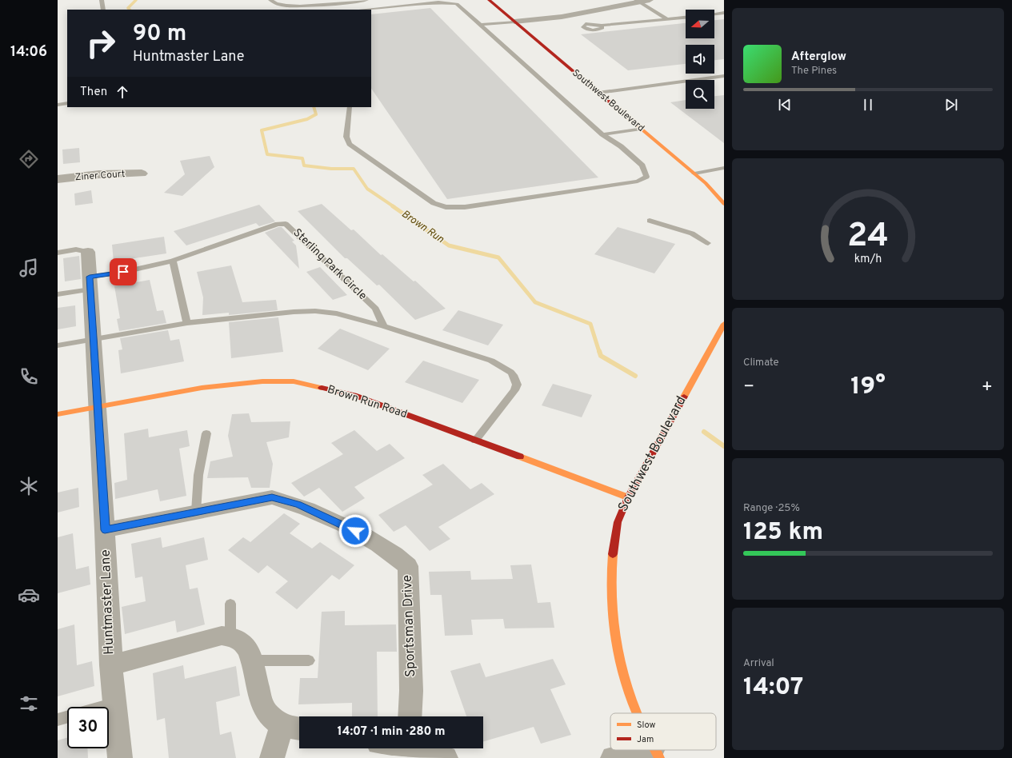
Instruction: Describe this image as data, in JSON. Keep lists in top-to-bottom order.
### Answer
{
  "streets": {
    "street": [
      "Southwest Boulevard",
      "Ziner Court",
      "Brown Run Road",
      "Huntmaster Lane",
      "Sportsman Drive"
    ],
    "lane": ["Sterling Park Circle"]
  },
  "crossings": [
    ["Southwest Boulevard", "Brown Run Road"],
    ["Sterling Park Circle", "Brown Run Road"],
    ["Brown Run Road", "Huntmaster Lane"],
    ["Huntmaster Lane", "Sportsman Drive"]
  ],
  "water": ["Brown Run"],
  "legend": ["Slow", "Jam"],
  "north": "left",
  "page": {
    "tabs": "14:06",
    "turn": ["90 m", "Huntmaster Lane"],
    "song": ["Afterglow", "The Pines"],
    "then": "Then",
    "tile": [
      "Climate",
      ["Range · 25%", "125 km"],
      ["Arrival", "14:07"]
    ],
    "heat": ["−", "19°", "+"],
    "limit": "30",
    "trip": "14:07 · 1 min · 280 m",
    "gauge": ["24", "km/h"]
  }
}
